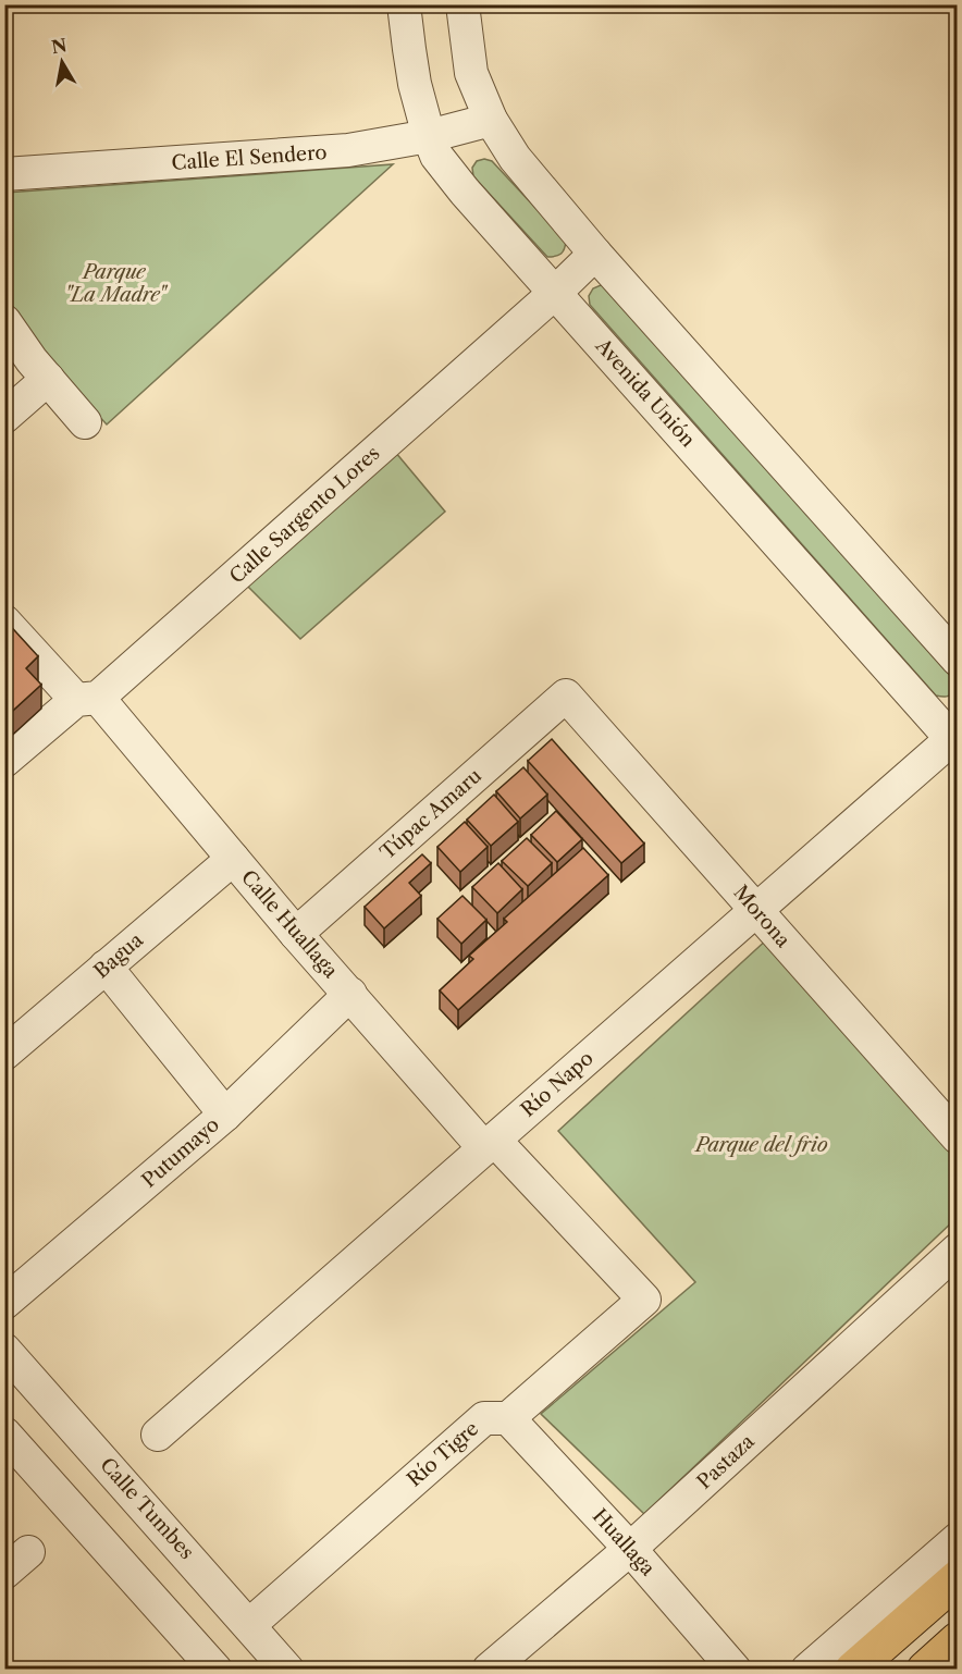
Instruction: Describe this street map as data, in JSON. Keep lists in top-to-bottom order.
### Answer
{
  "streets": {
    "street": [
      "Calle El Sendero",
      "Avenida Unión",
      "Calle Sargento Lores",
      "Túpac Amaru",
      "Morona",
      "Calle Huallaga",
      "Bagua",
      "Río Napo",
      "Putumayo",
      "Río Tigre",
      "Pastaza",
      "Calle Tumbes",
      "Huallaga"
    ]
  },
  "crossings": [
    ["Calle El Sendero", "Avenida Unión"],
    ["Avenida Unión", "Calle Sargento Lores"],
    ["Avenida Unión", "Río Napo"],
    ["Calle Sargento Lores", "Calle Huallaga"],
    ["Túpac Amaru", "Morona"],
    ["Túpac Amaru", "Calle Huallaga"],
    ["Morona", "Río Napo"],
    ["Calle Huallaga", "Bagua"],
    ["Calle Huallaga", "Río Napo"],
    ["Calle Huallaga", "Putumayo"],
    ["Calle Huallaga", "Río Tigre"],
    ["Calle Huallaga", "Huallaga"],
    ["Río Tigre", "Calle Tumbes"],
    ["Río Tigre", "Huallaga"],
    ["Pastaza", "Huallaga"]
  ],
  "parks": ["Parque \"La Madre\"", "Parque del frio"],
  "north": "top"
}
